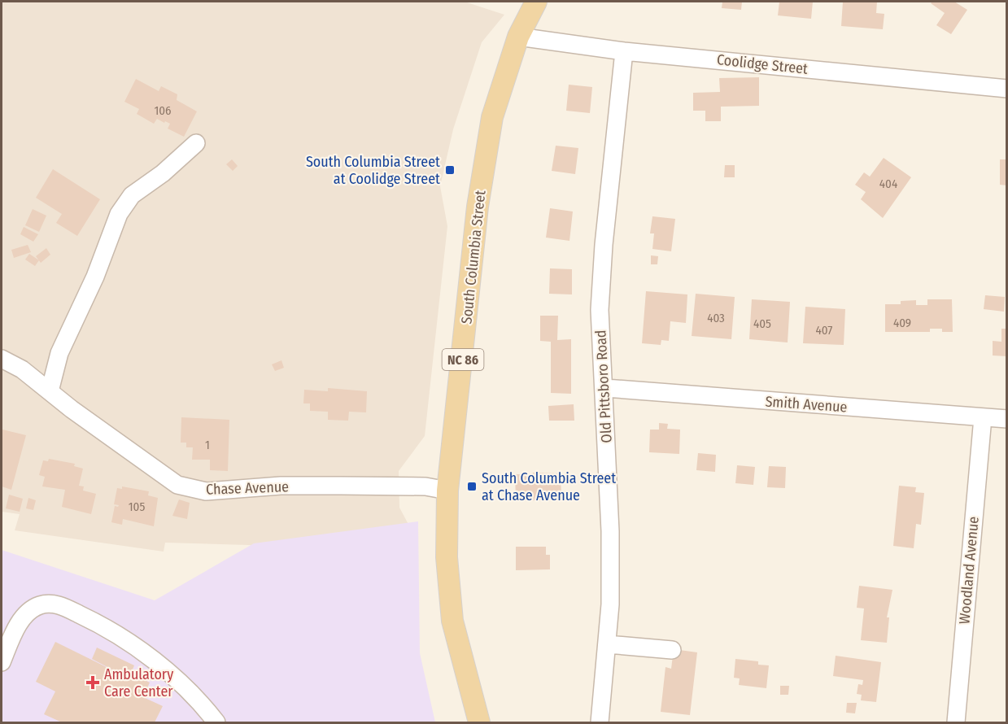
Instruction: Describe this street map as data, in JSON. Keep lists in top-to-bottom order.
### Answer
{
  "streets": {
    "main road": ["South Columbia Street", "NC 86"],
    "street": [
      "Coolidge Street",
      "Old Pittsboro Road",
      "Smith Avenue",
      "Chase Avenue",
      "Woodland Avenue"
    ]
  },
  "crossings": [
    ["Coolidge Street", "South Columbia Street"],
    ["Coolidge Street", "Old Pittsboro Road"],
    ["South Columbia Street", "Chase Avenue"],
    ["Old Pittsboro Road", "Smith Avenue"],
    ["Smith Avenue", "Woodland Avenue"]
  ],
  "places": {
    "transit": ["South Columbia Street at Coolidge Street", "South Columbia Street at Chase Avenue"],
    "health": ["Ambulatory Care Center"]
  },
  "house_numbers": [
    "106",
    "404",
    "403",
    "409",
    "405",
    "407",
    "1",
    "105"
  ]
}
